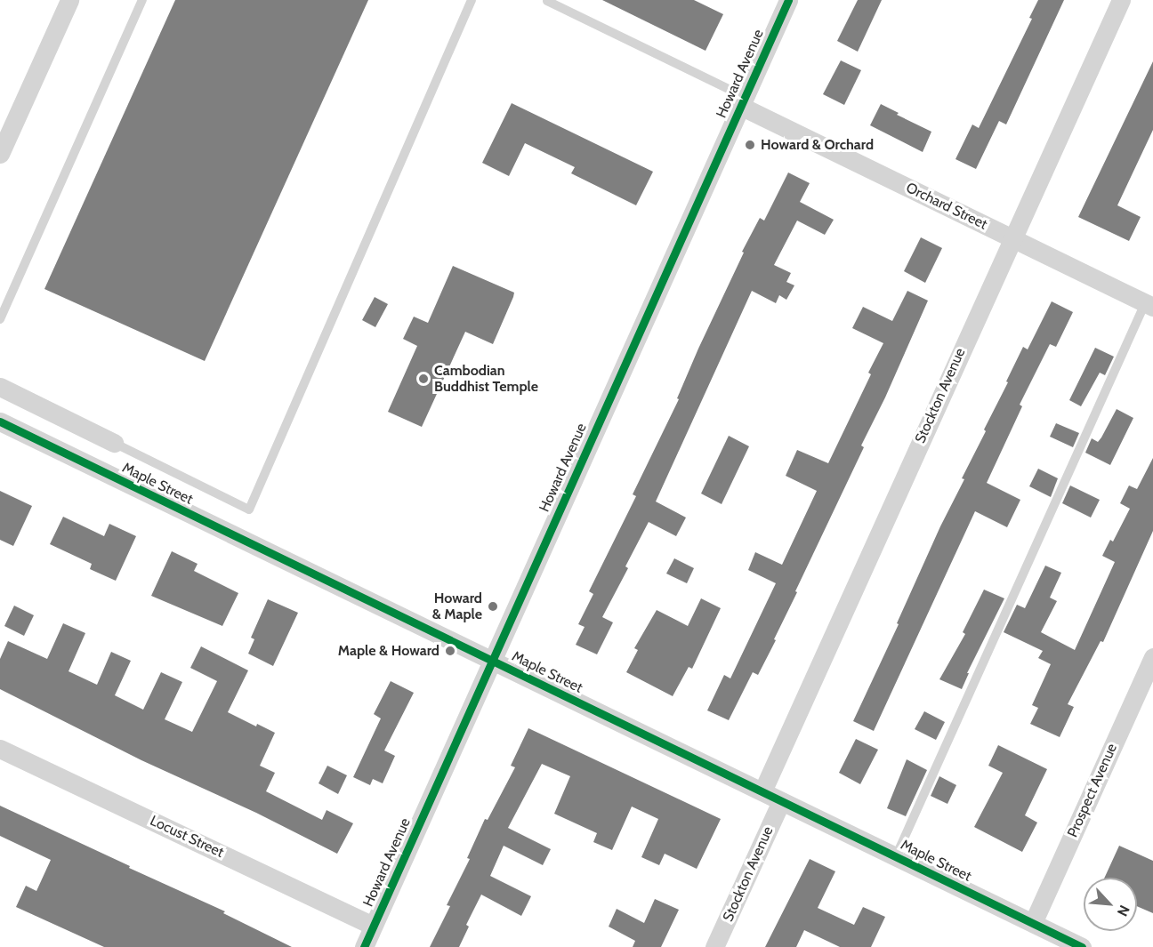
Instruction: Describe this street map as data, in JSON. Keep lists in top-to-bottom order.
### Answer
{
  "streets": {
    "street": [
      "Howard Avenue",
      "Orchard Street",
      "Stockton Avenue",
      "Maple Street",
      "Prospect Avenue",
      "Locust Street"
    ]
  },
  "crossings": [
    ["Howard Avenue", "Orchard Street"],
    ["Howard Avenue", "Maple Street"],
    ["Howard Avenue", "Locust Street"],
    ["Orchard Street", "Stockton Avenue"],
    ["Stockton Avenue", "Maple Street"],
    ["Maple Street", "Prospect Avenue"]
  ],
  "places": [
    "Howard & Orchard",
    "Cambodian Buddhist Temple",
    "Howard & Maple",
    "Maple & Howard"
  ],
  "north": "bottom right"
}
